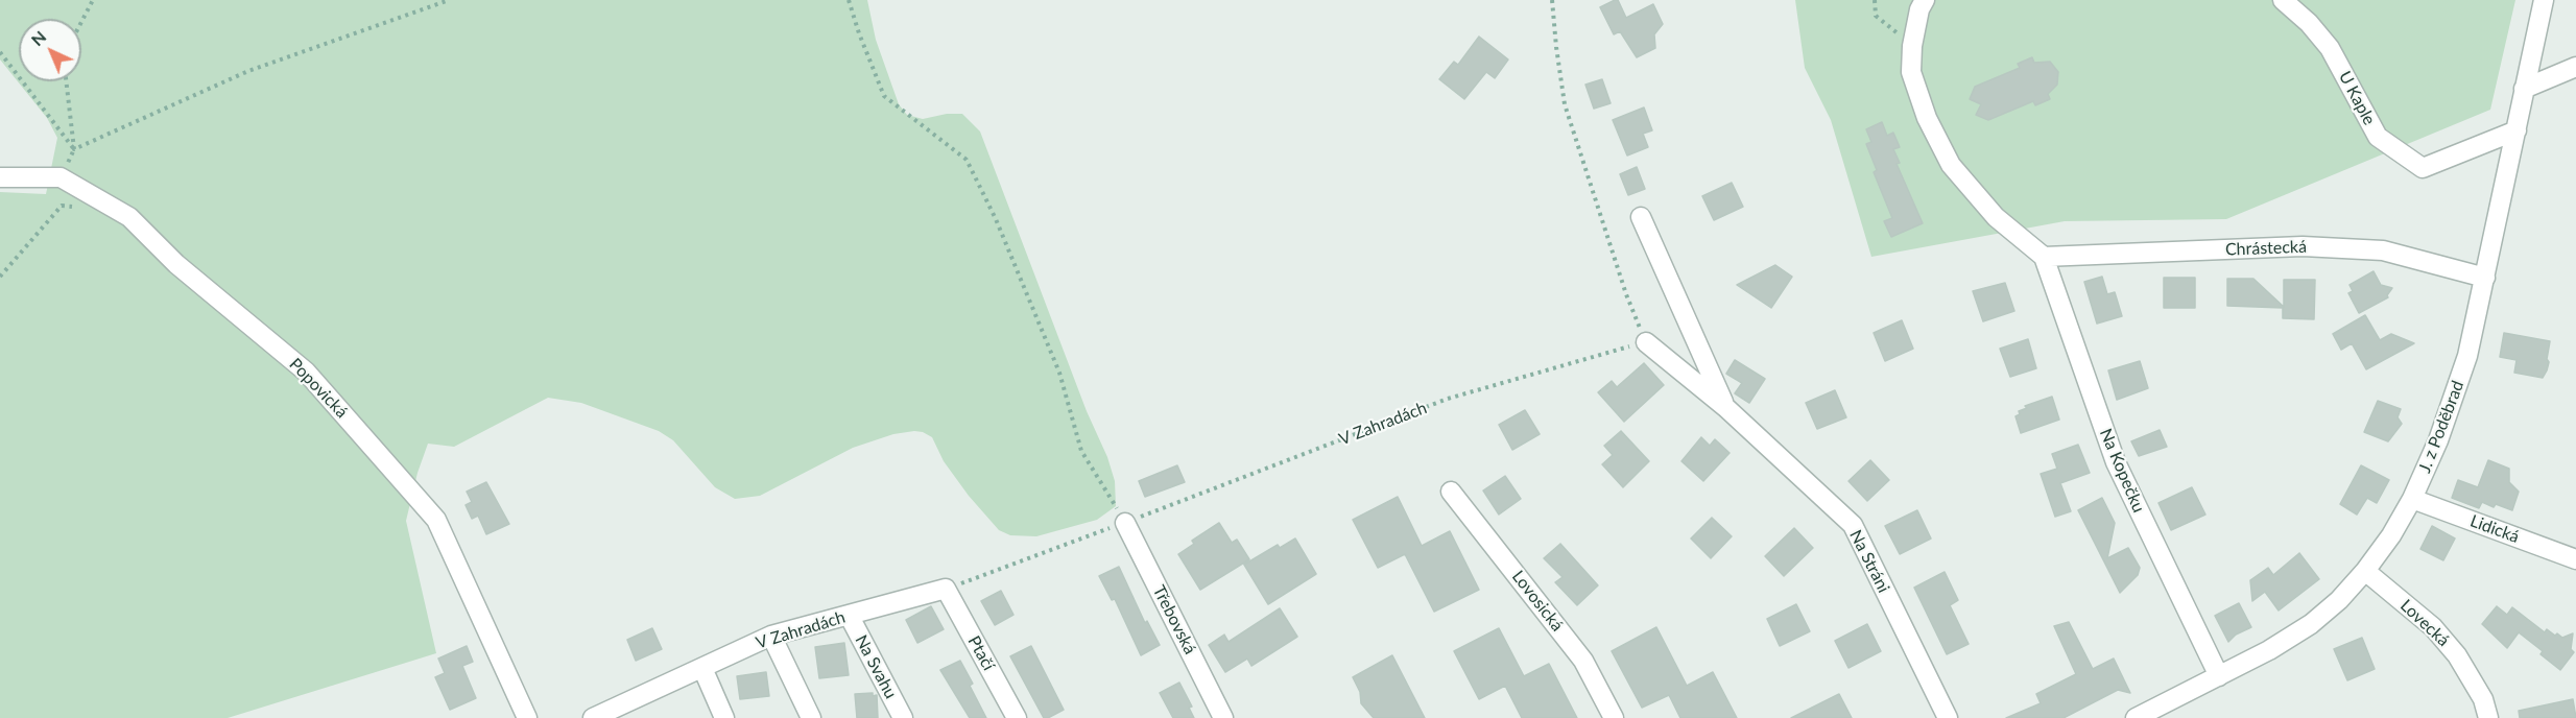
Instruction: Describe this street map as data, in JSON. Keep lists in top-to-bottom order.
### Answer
{
  "streets": {
    "street": [
      "U Kaple",
      "Chrástecká",
      "Popovická",
      "V Zahradách",
      "J. z Poděbrad",
      "Na Kopečku",
      "Lidická",
      "Na Stráni",
      "Lovosická",
      "Třebovská",
      "Lovecká",
      "Ptačí",
      "Na Svahu"
    ]
  },
  "crossings": [
    ["U Kaple", "J. z Poděbrad"],
    ["Chrástecká", "J. z Poděbrad"],
    ["Chrástecká", "Na Kopečku"],
    ["V Zahradách", "Na Stráni"],
    ["V Zahradách", "Třebovská"],
    ["V Zahradách", "Ptačí"],
    ["V Zahradách", "Na Svahu"],
    ["J. z Poděbrad", "Na Kopečku"],
    ["J. z Poděbrad", "Lidická"],
    ["J. z Poděbrad", "Lovecká"]
  ],
  "north": "top left"
}
